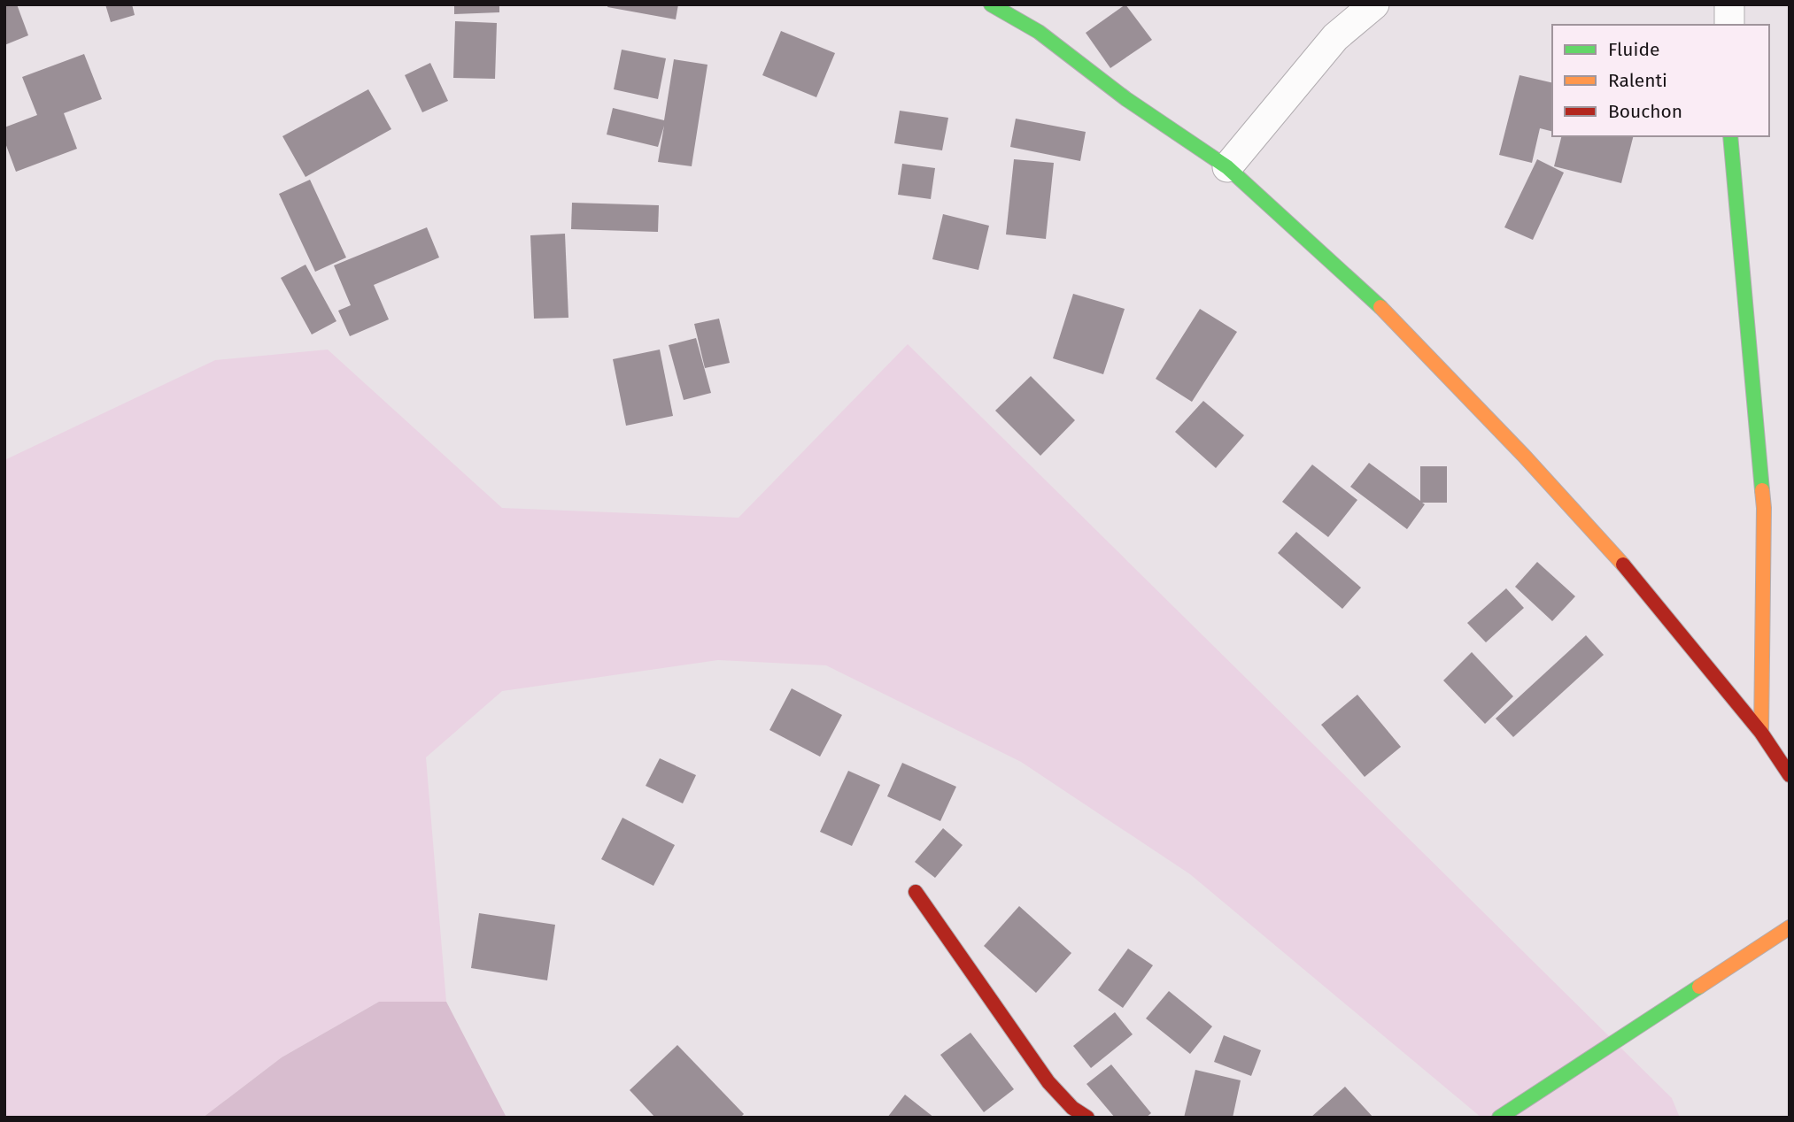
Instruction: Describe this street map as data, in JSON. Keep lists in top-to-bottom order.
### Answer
{
  "legend": ["Fluide", "Ralenti", "Bouchon"]
}
